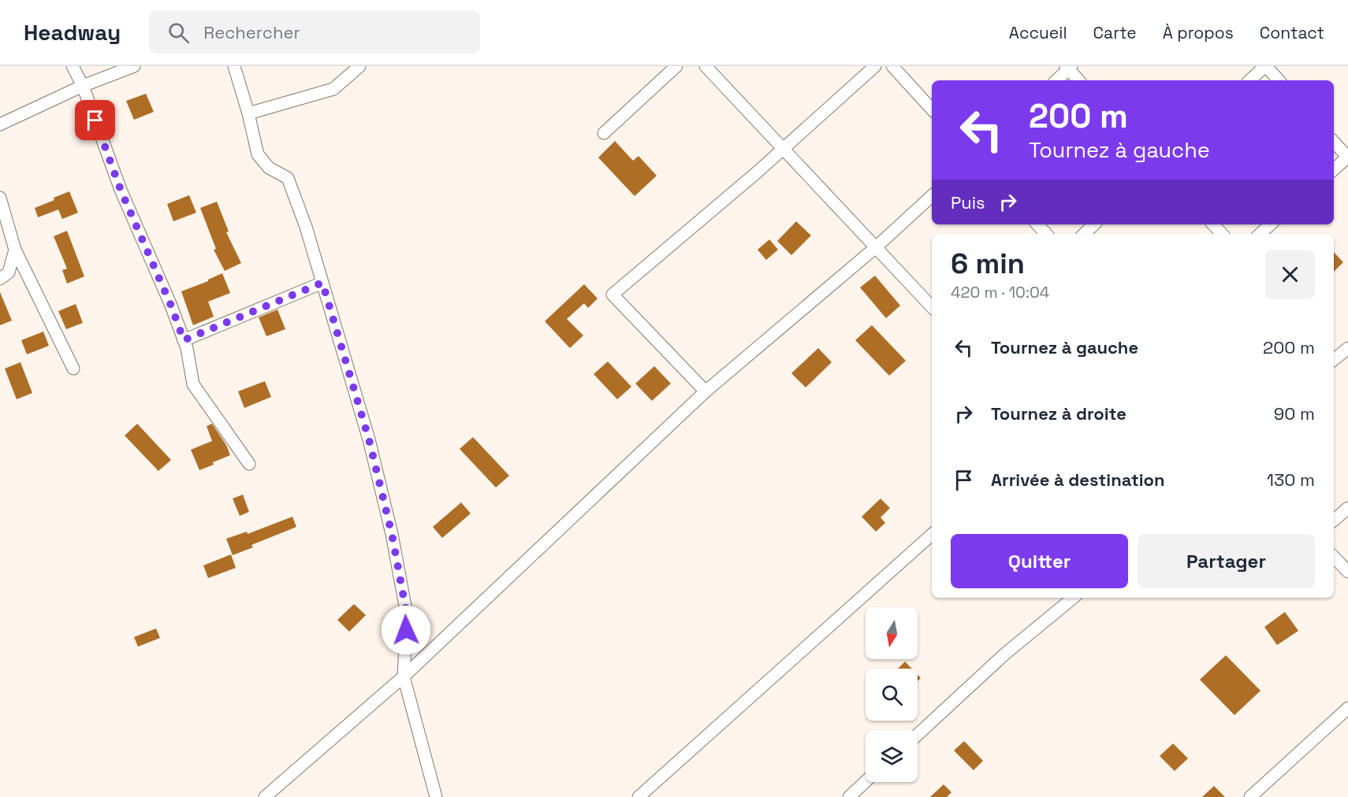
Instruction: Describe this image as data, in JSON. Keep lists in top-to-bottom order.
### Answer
{
  "north": "bottom",
  "page": {
    "header": "Headway",
    "search": "Rechercher",
    "nav": [
      "Accueil",
      "Carte",
      "À propos",
      "Contact"
    ],
    "turn": ["200 m", "Tournez à gauche"],
    "then": "Puis",
    "heading": ["6 min", "420 m · 10:04"],
    "list": [
      {
        "name": "Tournez à gauche",
        "value": "200 m"
      },
      {
        "name": "Tournez à droite",
        "value": "90 m"
      },
      {
        "name": "Arrivée à destination",
        "value": "130 m"
      }
    ],
    "buttons": ["Quitter", "Partager"]
  }
}
